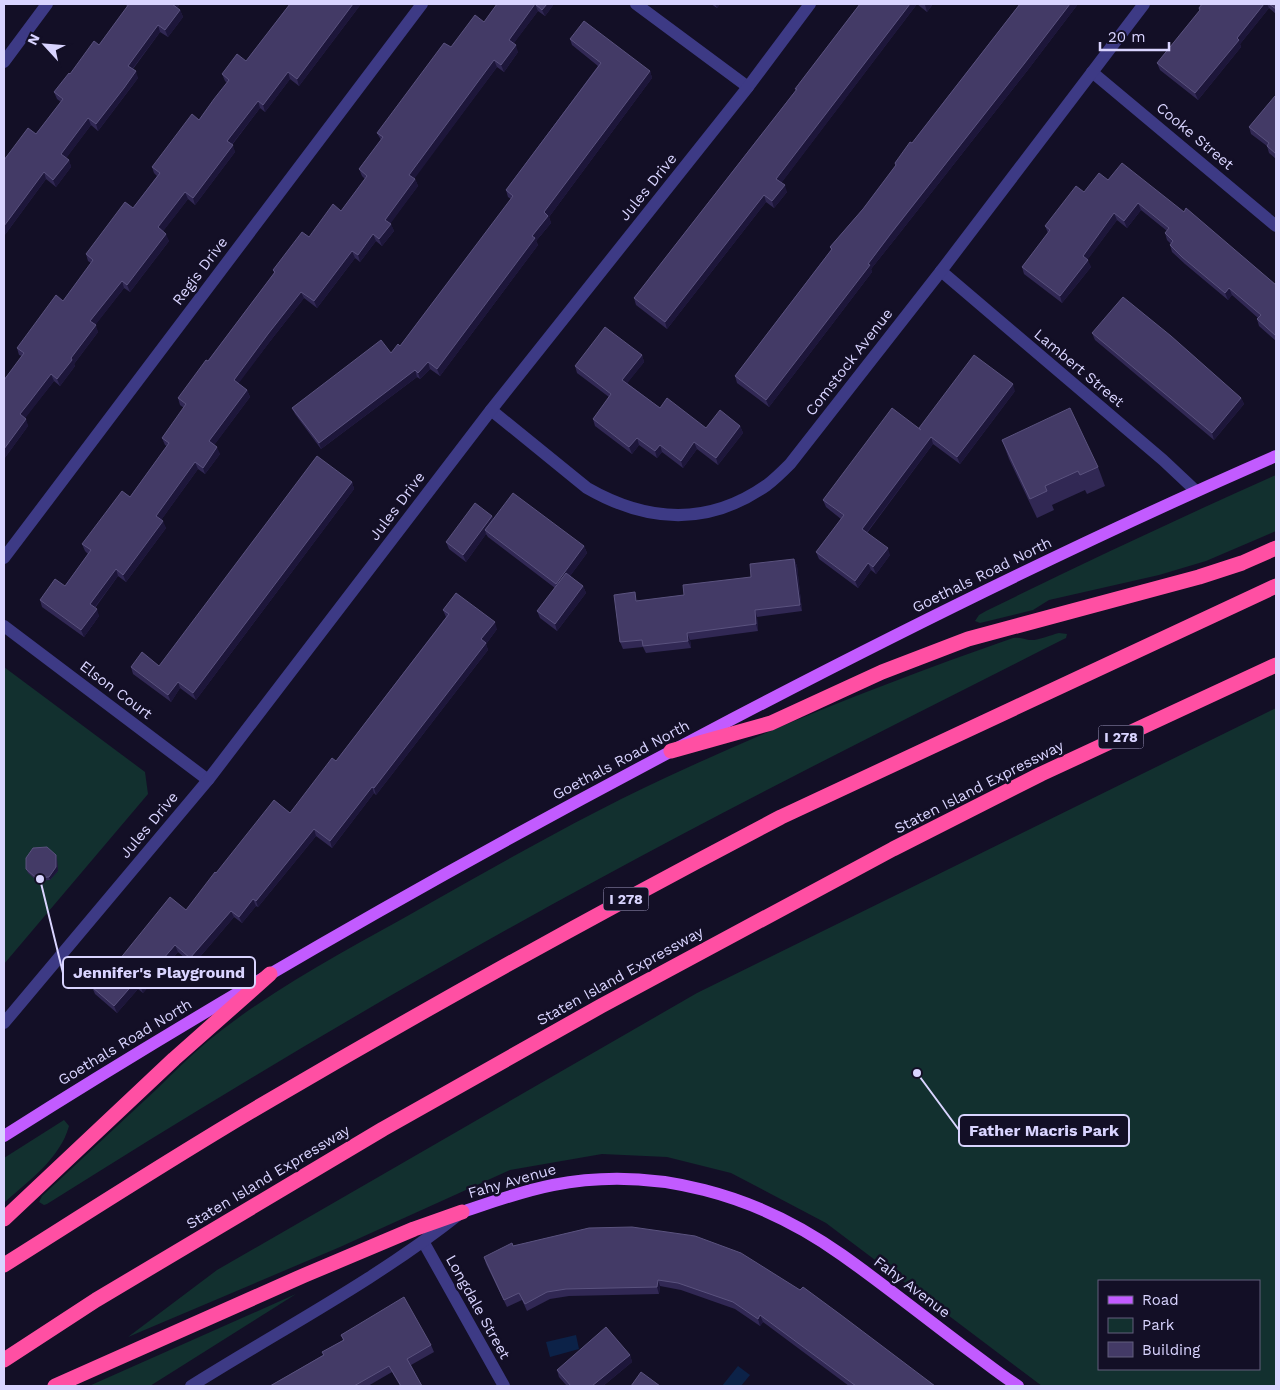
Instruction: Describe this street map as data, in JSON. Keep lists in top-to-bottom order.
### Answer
{
  "streets": {
    "highway": ["I 278", "Staten Island Expressway"],
    "main road": ["Goethals Road North", "Fahy Avenue"],
    "street": [
      "Cooke Street",
      "Jules Drive",
      "Regis Drive",
      "Comstock Avenue",
      "Lambert Street",
      "Elson Court",
      "Longdale Street"
    ]
  },
  "crossings": [
    ["Cooke Street", "Comstock Avenue"],
    ["Jules Drive", "Comstock Avenue"],
    ["Jules Drive", "Elson Court"],
    ["Comstock Avenue", "Lambert Street"],
    ["Lambert Street", "Goethals Road North"],
    ["Fahy Avenue", "Longdale Street"]
  ],
  "places": ["Jennifer's Playground", "Father Macris Park"],
  "legend": ["Road", "Park", "Building"],
  "scale_bar": "20 m",
  "north": "top left"
}
